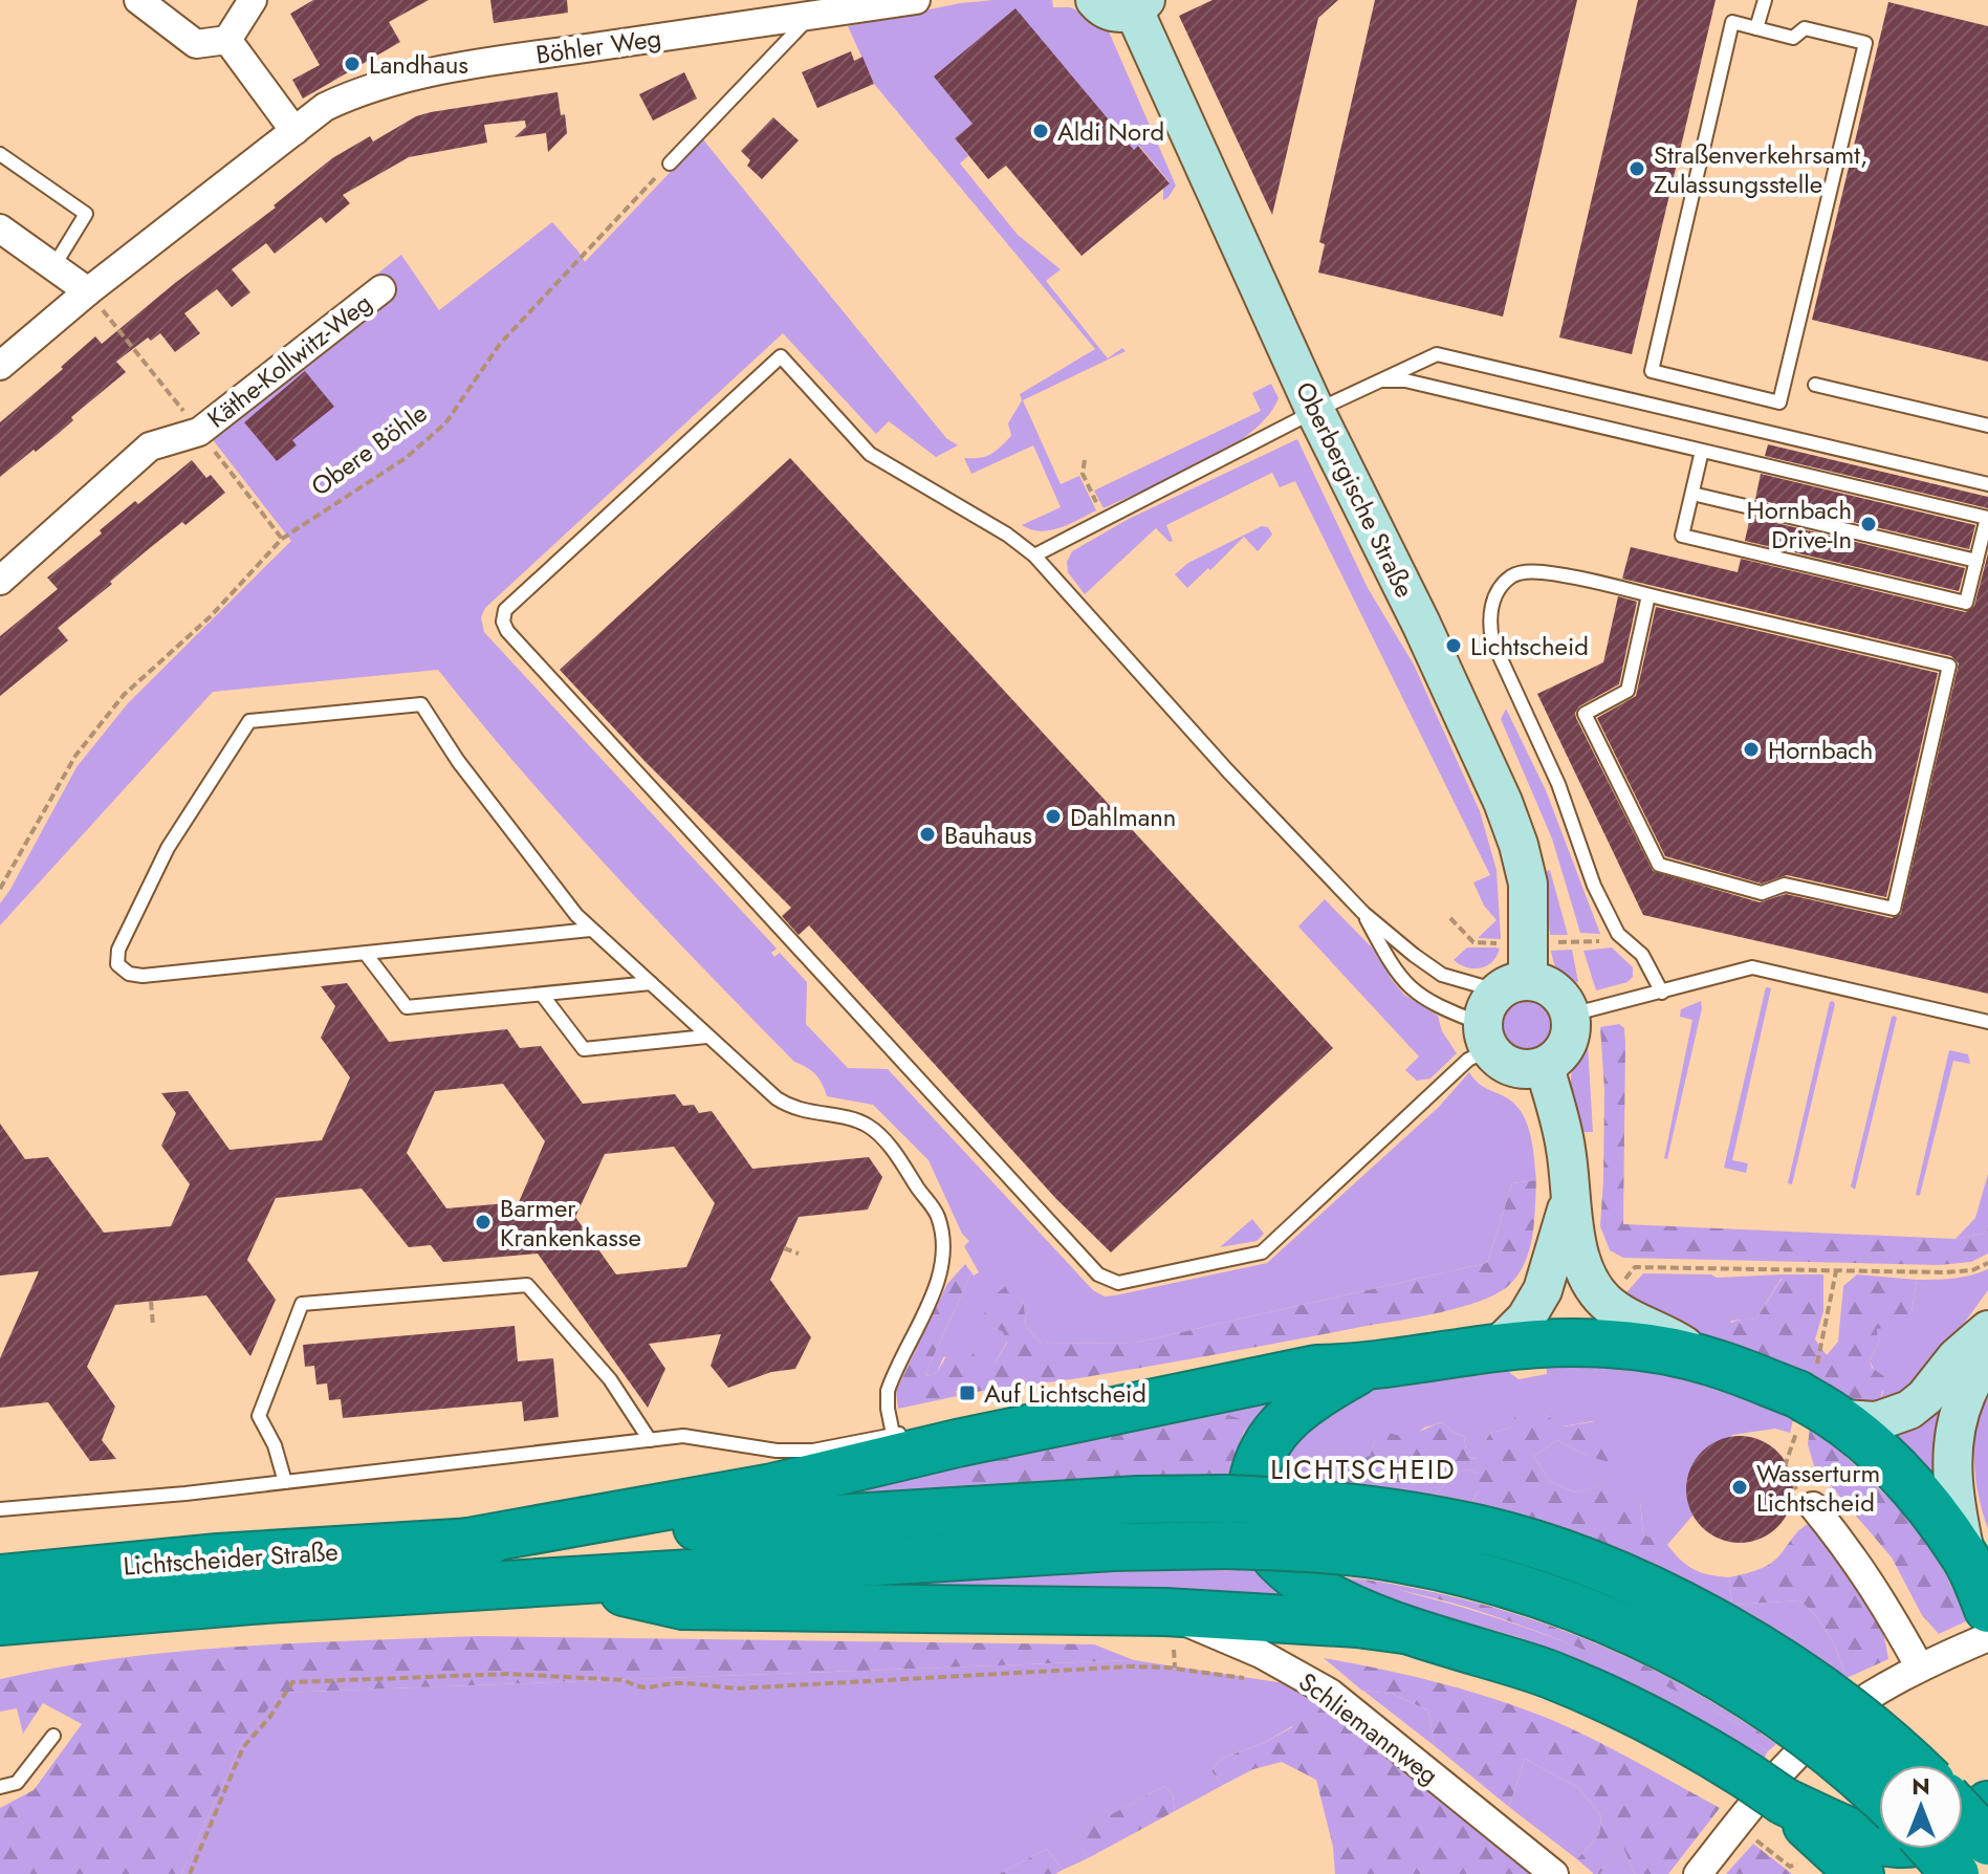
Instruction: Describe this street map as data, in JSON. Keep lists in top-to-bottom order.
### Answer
{
  "streets": {
    "highway": ["Lichtscheider Straße"],
    "street": [
      "Böhler Weg",
      "Käthe-Kollwitz-Weg",
      "Oberbergische Straße",
      "Schliemannweg"
    ],
    "path": ["Obere Böhle"]
  },
  "districts": ["LICHTSCHEID"],
  "places": {
    "other": [
      "Landhaus",
      "Aldi Nord",
      "Straßenverkehrsamt, Zulassungsstelle",
      "Hornbach Drive-In",
      "Lichtscheid",
      "Hornbach",
      "Dahlmann",
      "Bauhaus",
      "Barmer Krankenkasse",
      "Wasserturm Lichtscheid"
    ],
    "transit": ["Auf Lichtscheid"]
  },
  "north": "top"
}
